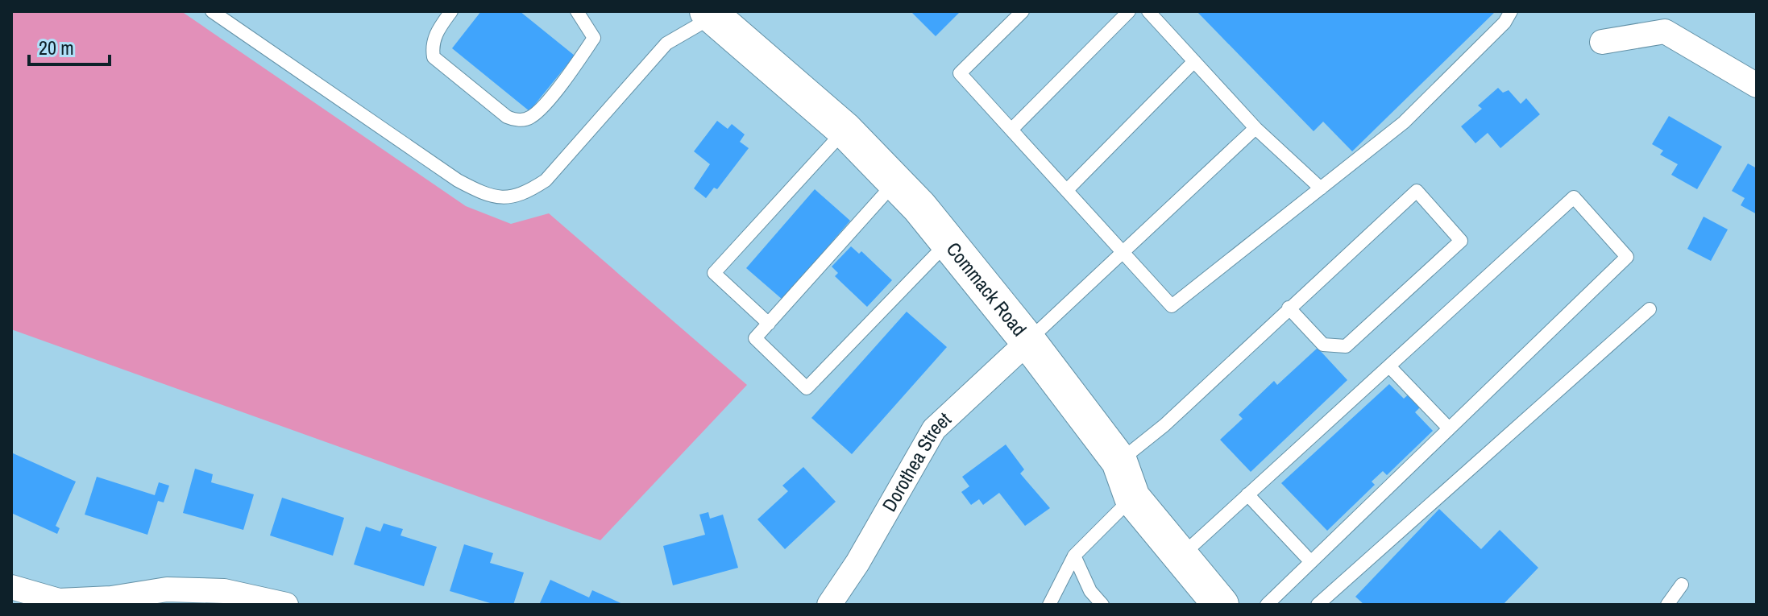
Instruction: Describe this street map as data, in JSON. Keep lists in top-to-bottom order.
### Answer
{
  "streets": {
    "main road": ["Commack Road"],
    "street": ["Dorothea Street"]
  },
  "crossings": [
    ["Commack Road", "Dorothea Street"]
  ],
  "scale_bar": "20 m"
}
